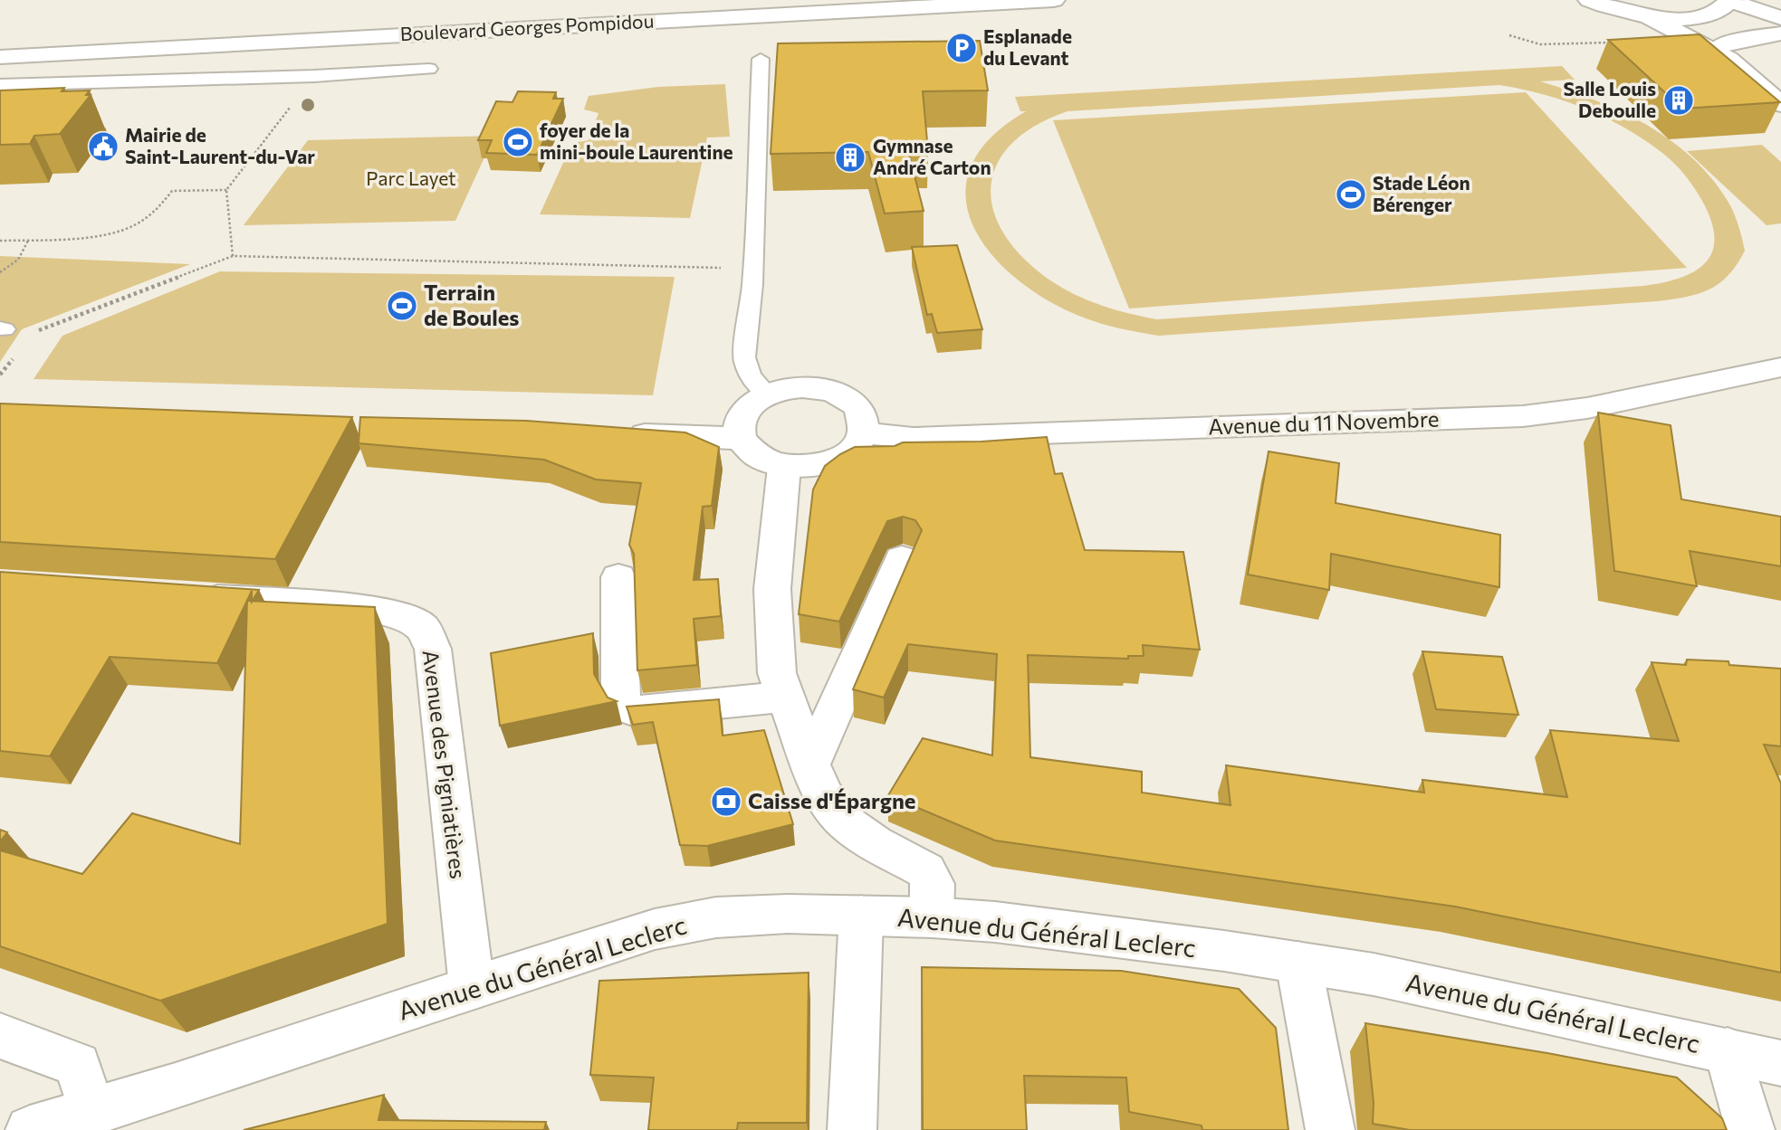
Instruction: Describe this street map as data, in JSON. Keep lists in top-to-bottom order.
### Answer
{
  "streets": {
    "street": [
      "Boulevard Georges Pompidou",
      "Avenue du 11 Novembre",
      "Avenue des Pigniatières",
      "Avenue du Général Leclerc"
    ]
  },
  "crossings": [
    ["Avenue des Pigniatières", "Avenue du Général Leclerc"]
  ],
  "parks": ["Parc Layet"],
  "places": {
    "parking": ["Esplanade du Levant"],
    "building": ["Salle Louis Deboulle", "Gymnase André Carton"],
    "sports": ["foyer de la mini-boule Laurentine", "Stade Léon Bérenger", "Terrain de Boules"],
    "public building": ["Mairie de Saint-Laurent-du-Var"],
    "bank": ["Caisse d'Épargne"]
  }
}
